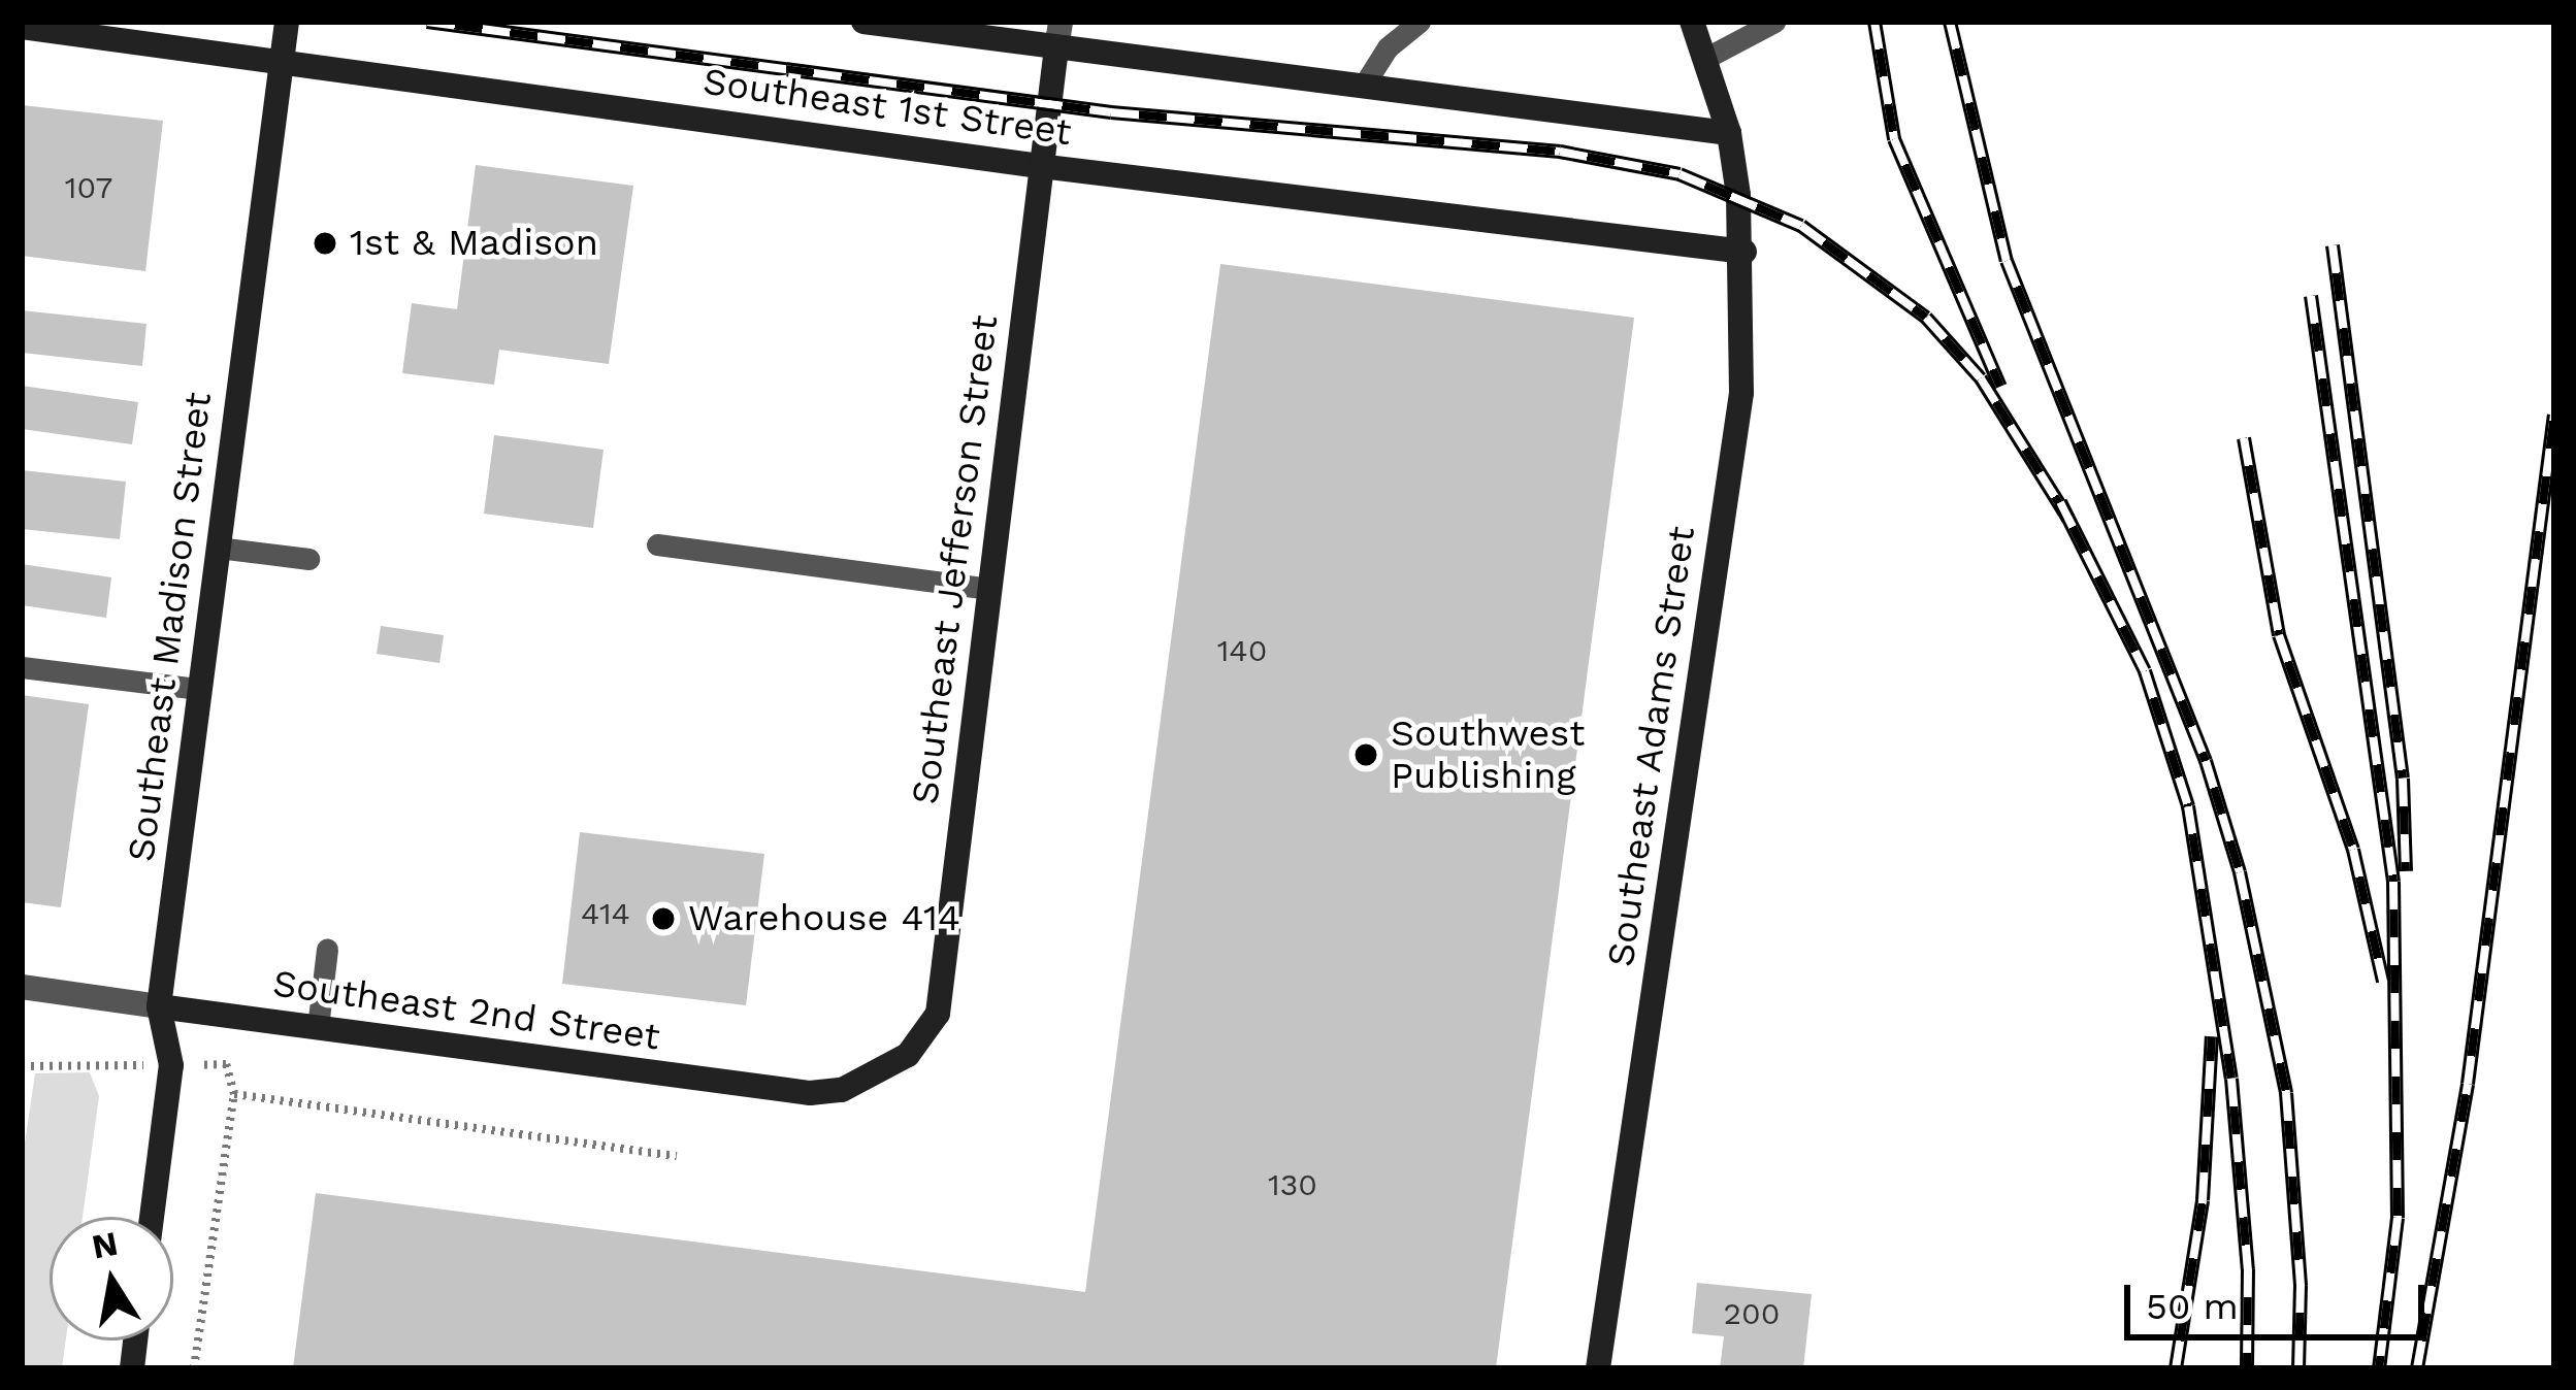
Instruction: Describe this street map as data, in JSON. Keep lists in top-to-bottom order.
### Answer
{
  "streets": {
    "street": [
      "Southeast 1st Street",
      "Southeast Jefferson Street",
      "Southeast Madison Street",
      "Southeast Adams Street",
      "Southeast 2nd Street"
    ]
  },
  "crossings": [
    ["Southeast 1st Street", "Southeast Jefferson Street"],
    ["Southeast 1st Street", "Southeast Madison Street"],
    ["Southeast 1st Street", "Southeast Adams Street"],
    ["Southeast Jefferson Street", "Southeast 2nd Street"],
    ["Southeast Madison Street", "Southeast 2nd Street"]
  ],
  "places": ["1st & Madison", "Southwest Publishing", "Warehouse 414"],
  "house_numbers": [
    "107",
    "140",
    "414",
    "130",
    "200"
  ],
  "scale_bar": "50 m",
  "north": "top"
}
